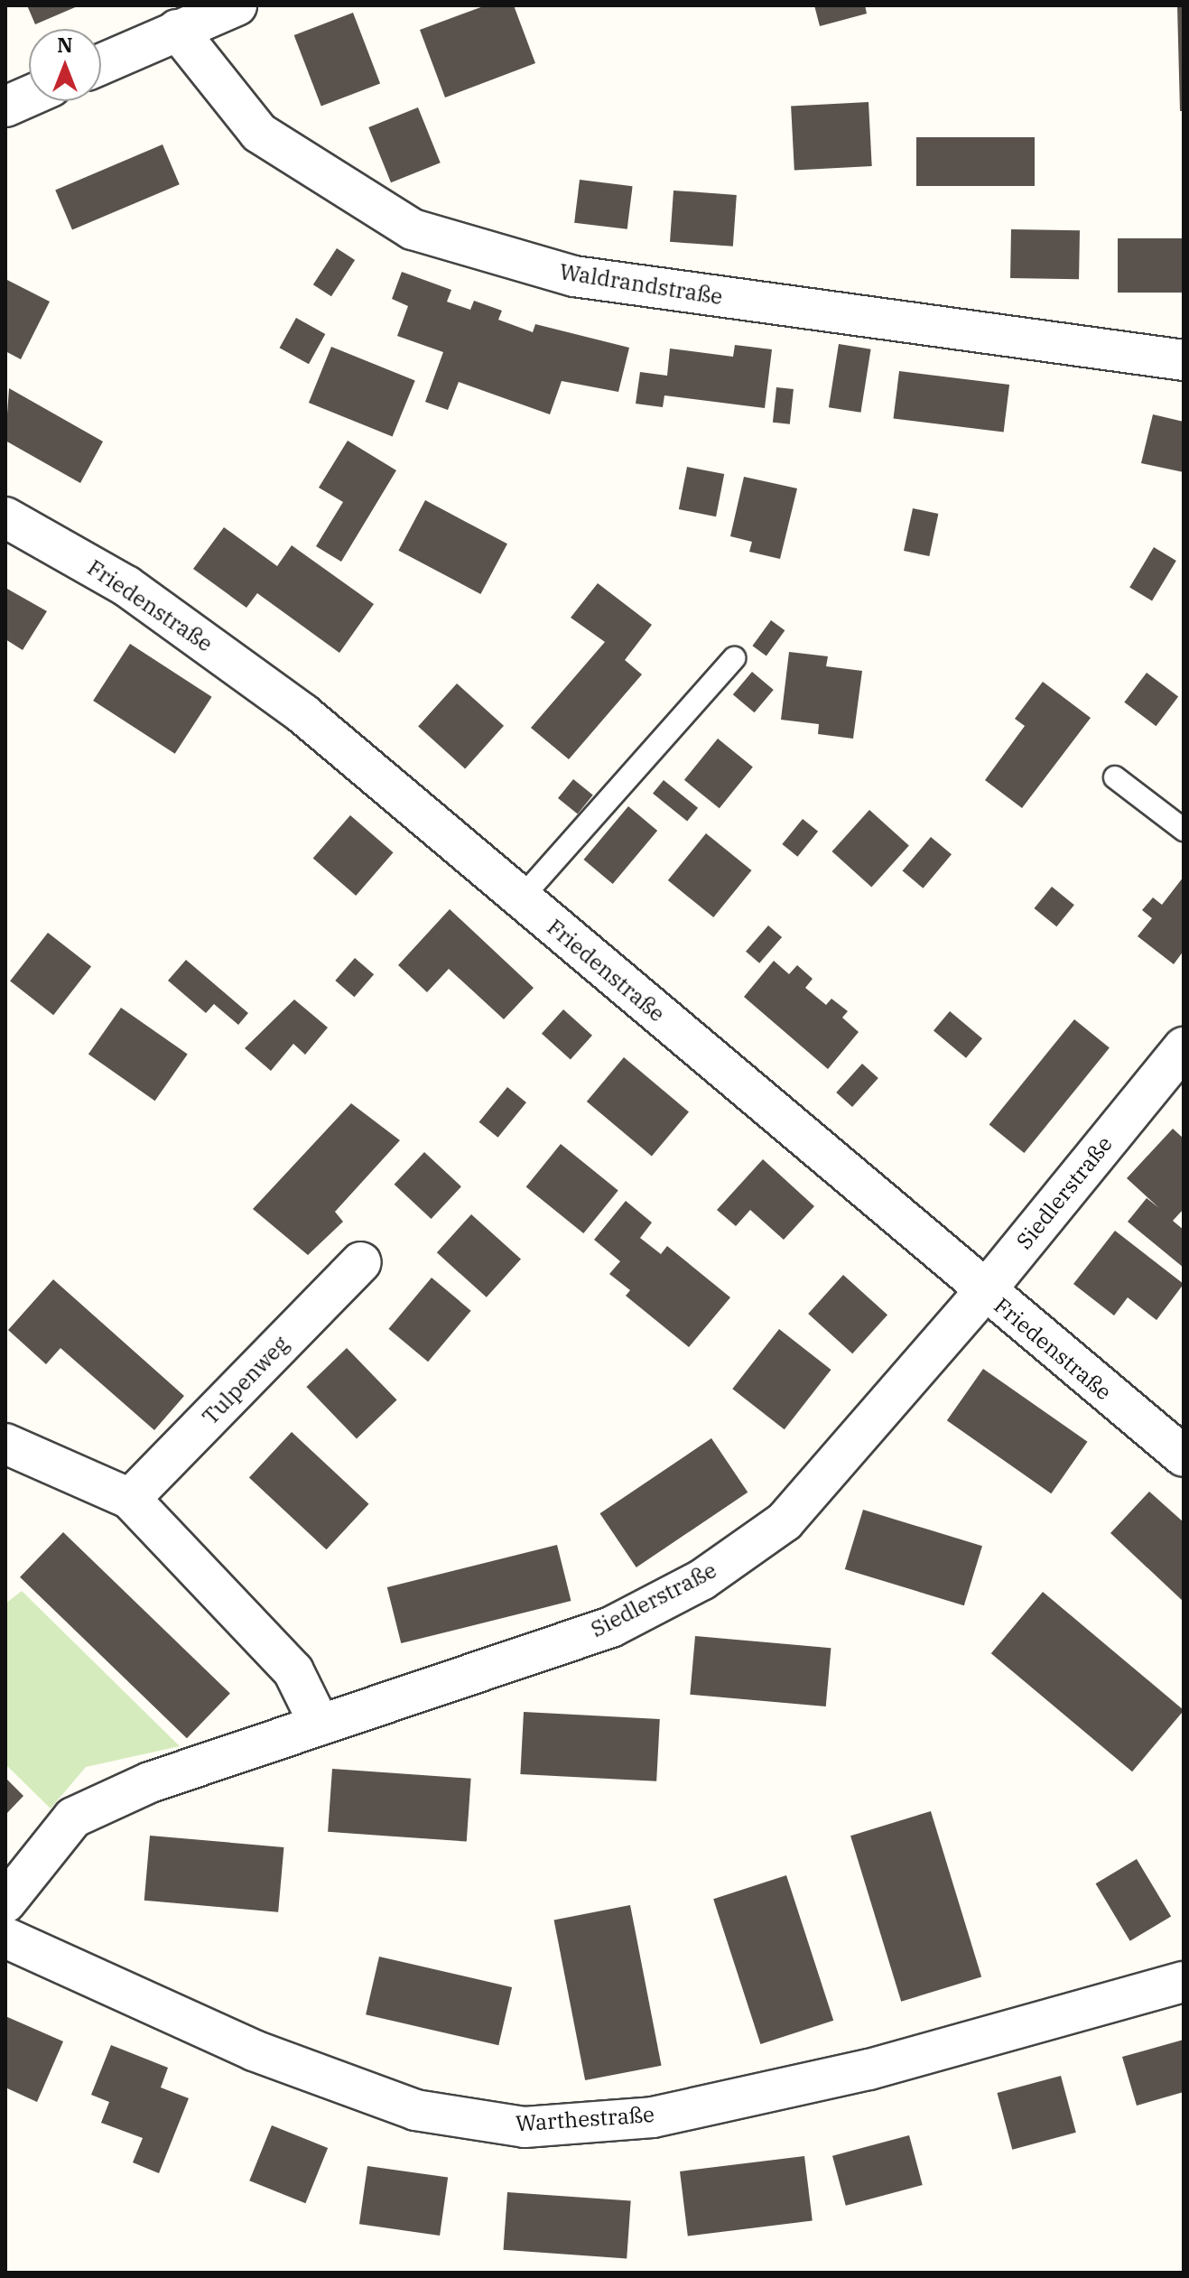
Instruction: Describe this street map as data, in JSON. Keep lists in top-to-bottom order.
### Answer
{
  "streets": {
    "street": [
      "Waldrandstraße",
      "Friedenstraße",
      "Siedlerstraße",
      "Tulpenweg",
      "Warthestraße"
    ]
  },
  "crossings": [
    ["Friedenstraße", "Siedlerstraße"]
  ],
  "north": "top"
}
